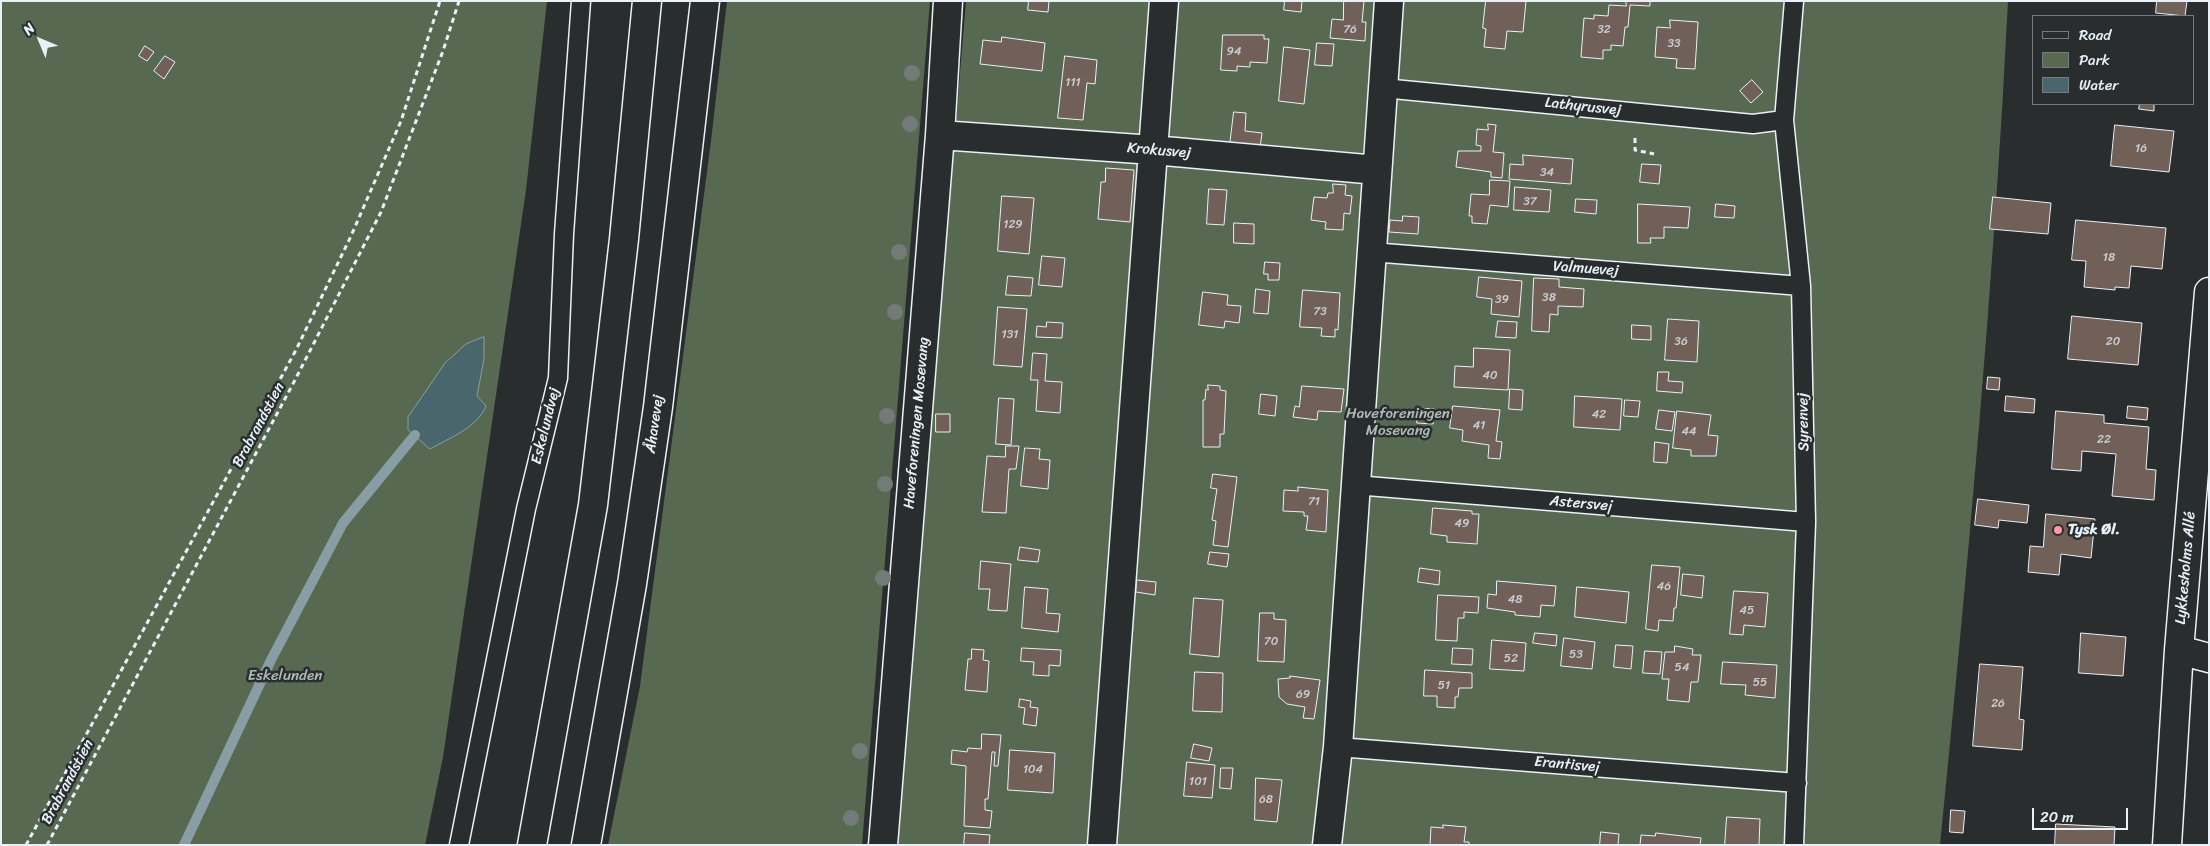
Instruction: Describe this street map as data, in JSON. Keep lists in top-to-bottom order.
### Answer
{
  "streets": {
    "street": [
      "Krokusvej",
      "Haveforeningen Mosevang",
      "Åhavevej",
      "Lykkesholms Allé"
    ],
    "lane": [
      "Lathyrusvej",
      "Valmuevej",
      "Syrenvej",
      "Eskelundvej",
      "Astersvej",
      "Erantisvej"
    ],
    "path": ["Brabrandstien"]
  },
  "crossings": [
    ["Lathyrusvej", "Syrenvej"],
    ["Krokusvej", "Haveforeningen Mosevang"],
    ["Valmuevej", "Syrenvej"],
    ["Syrenvej", "Astersvej"],
    ["Syrenvej", "Erantisvej"]
  ],
  "parks": ["Haveforeningen Mosevang", "Eskelunden"],
  "places": ["Tysk Øl."],
  "house_numbers": [
    "76",
    "32",
    "33",
    "94",
    "111",
    "16",
    "34",
    "37",
    "129",
    "18",
    "38",
    "39",
    "73",
    "131",
    "36",
    "20",
    "40",
    "42",
    "41",
    "44",
    "22",
    "71",
    "49",
    "46",
    "48",
    "45",
    "70",
    "53",
    "52",
    "54",
    "55",
    "51",
    "69",
    "26",
    "104",
    "101",
    "68"
  ],
  "legend": ["Road", "Park", "Water"],
  "scale_bar": "20 m",
  "north": "top left"
}
